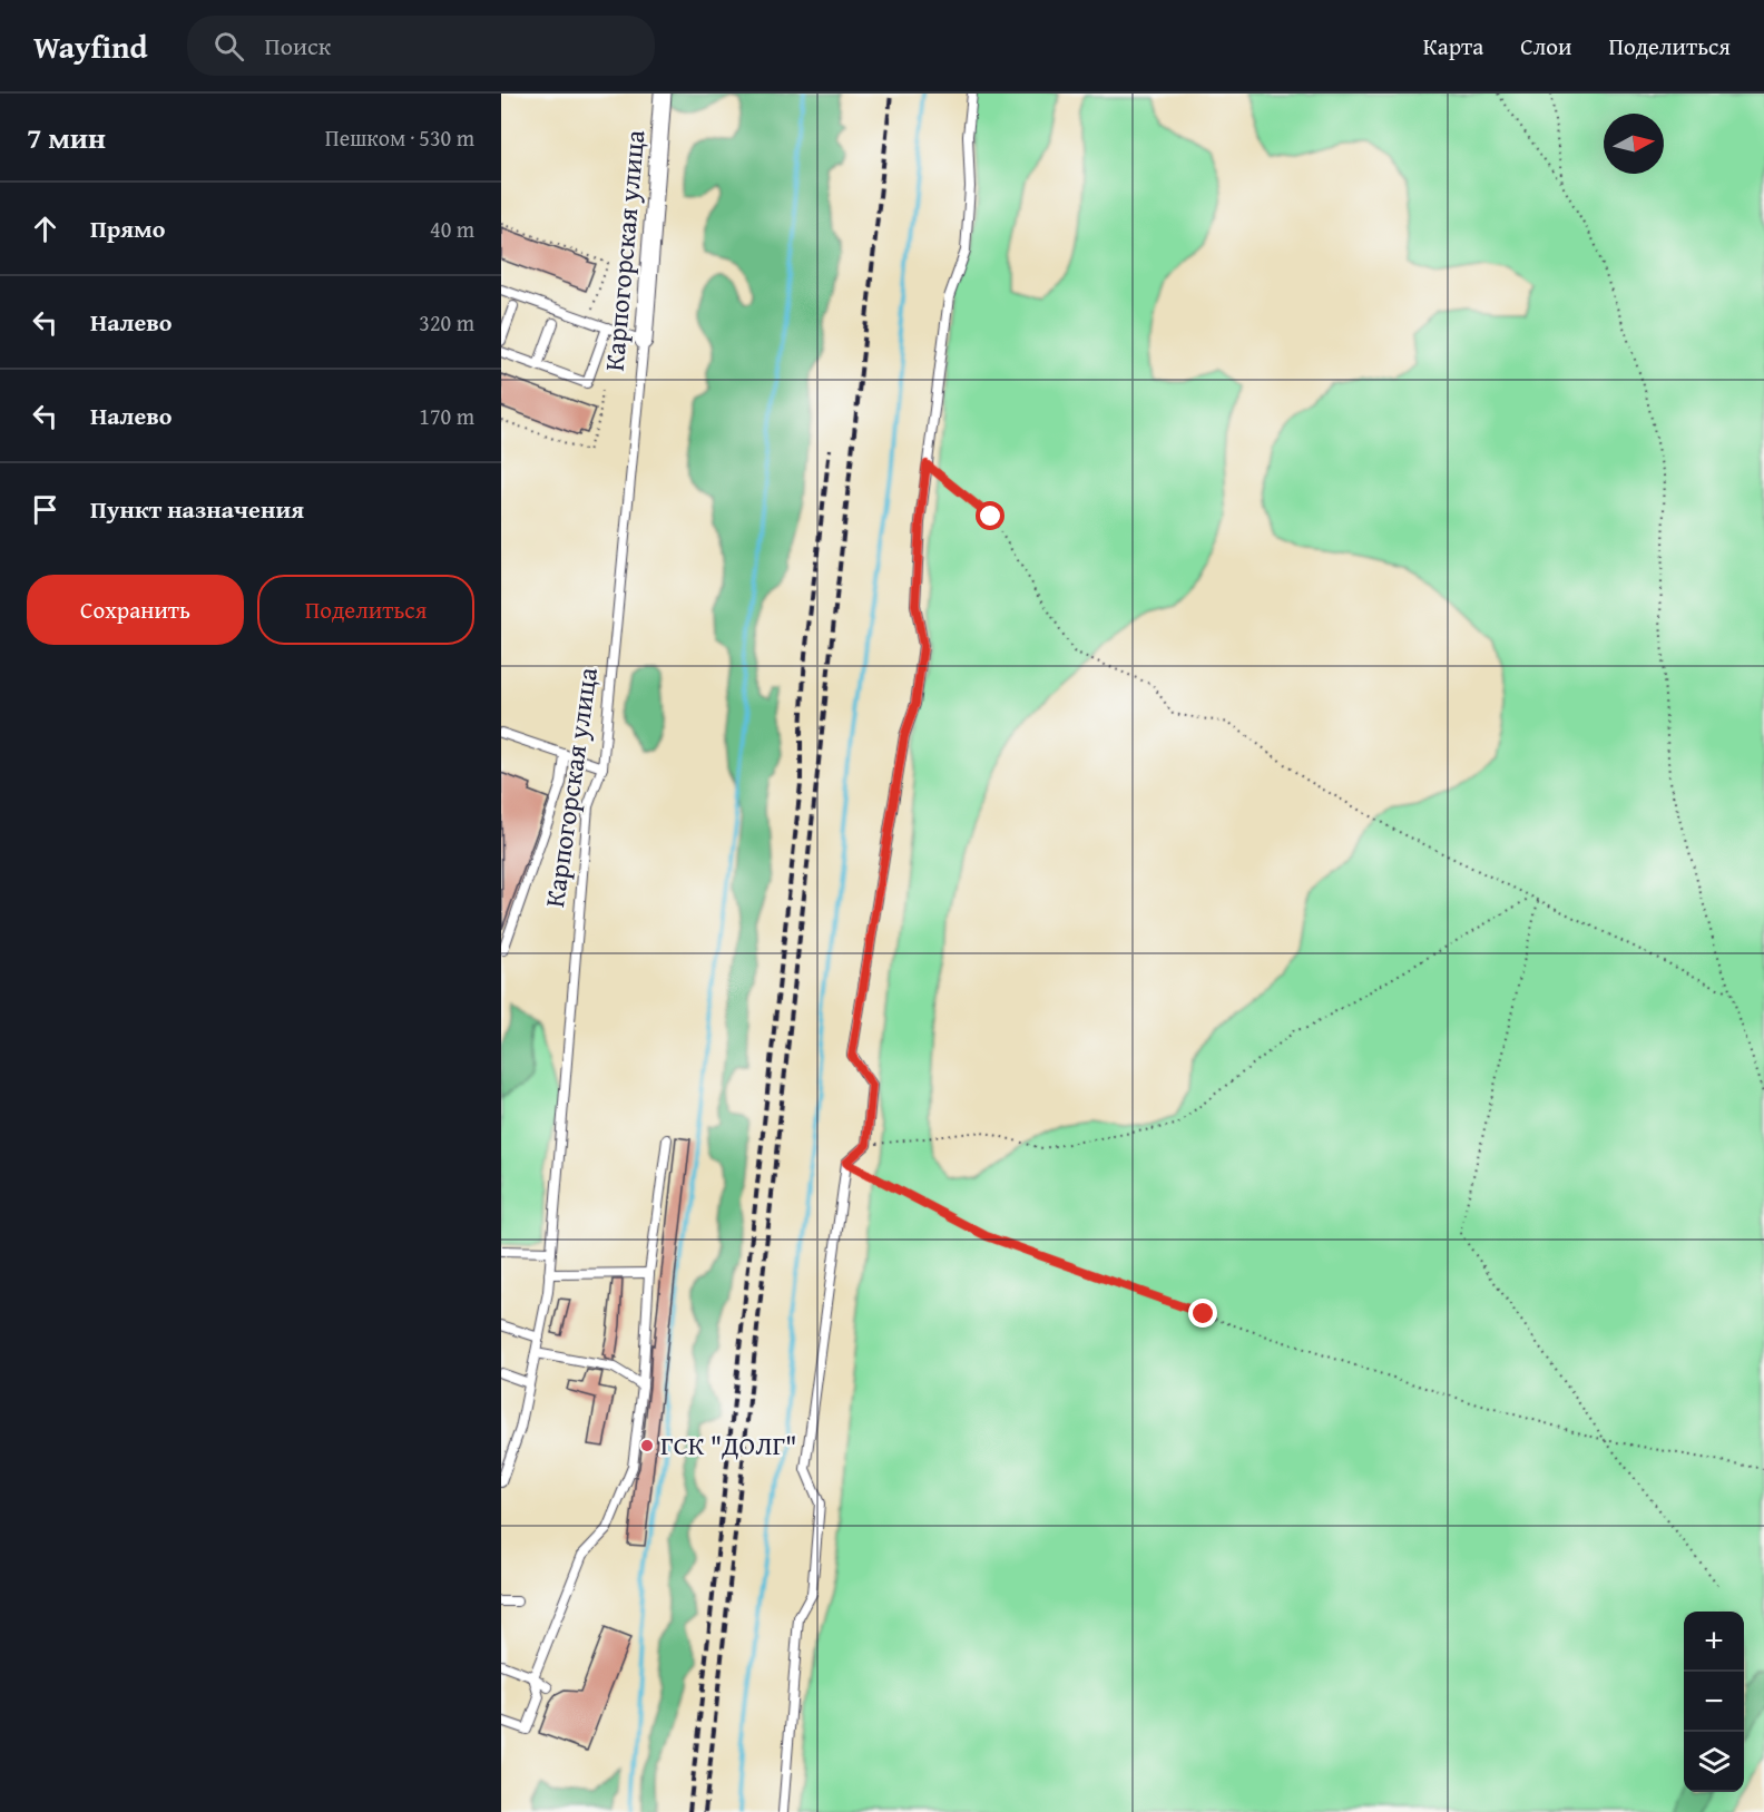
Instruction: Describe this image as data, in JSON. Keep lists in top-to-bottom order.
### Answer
{
  "streets": {
    "street": ["Карпогорская улица"]
  },
  "places": ["ГСК \"ДОЛГ\""],
  "north": "right",
  "page": {
    "header": "Wayfind",
    "search": "Поиск",
    "nav": ["Карта", "Слои", "Поделиться"],
    "heading": ["7 мин", "Пешком · 530 m"],
    "list": [
      ["Прямо", "40 m"],
      ["Налево", "320 m"],
      ["Налево", "170 m"],
      "Пункт назначения"
    ],
    "buttons": ["Сохранить", "Поделиться"],
    "map_buttons": ["+", "−"]
  }
}
